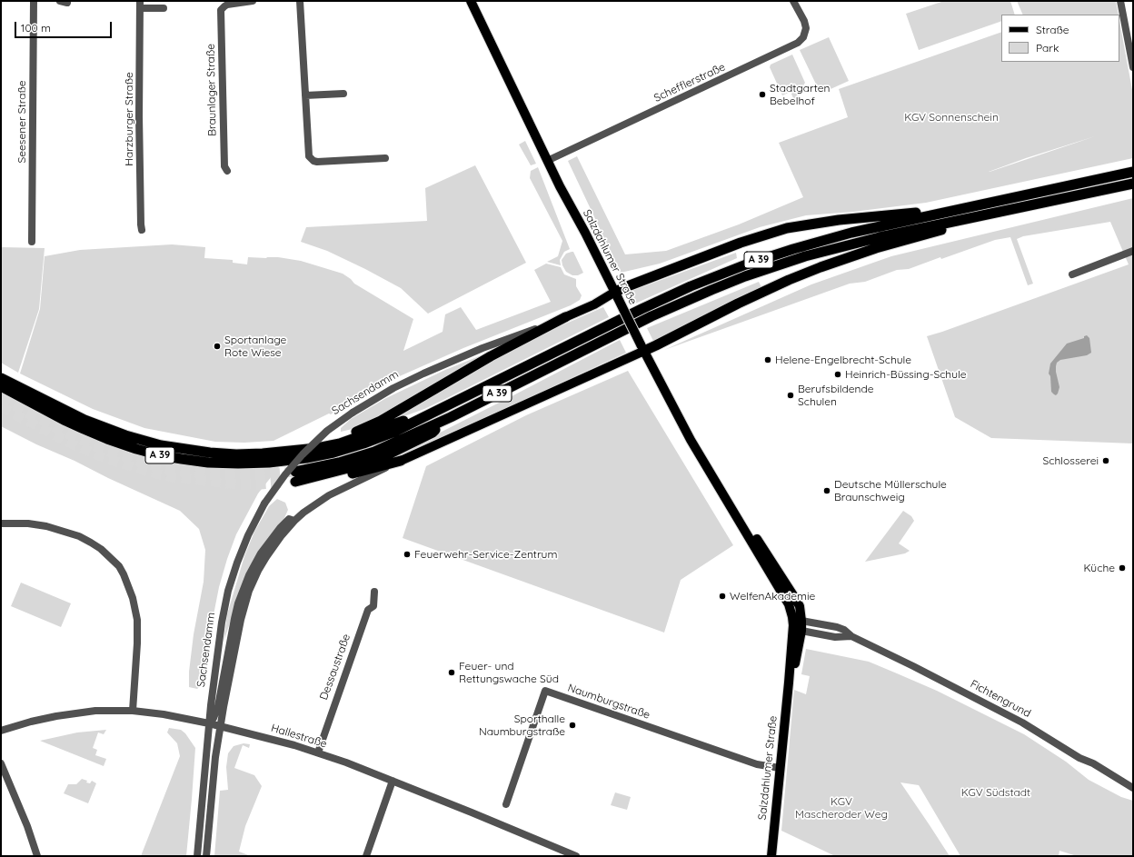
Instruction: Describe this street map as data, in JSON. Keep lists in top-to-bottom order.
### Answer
{
  "streets": {
    "highway": ["A 39"],
    "main road": ["Salzdahlumer Straße", "Sachsendamm"],
    "street": [
      "Schefflerstraße",
      "Braunlager Straße",
      "Harzburger Straße",
      "Seesener Straße",
      "Dessaustraße",
      "Fichtengrund",
      "Naumburgstraße",
      "Hallestraße"
    ]
  },
  "crossings": [
    ["Schefflerstraße", "Salzdahlumer Straße"],
    ["Salzdahlumer Straße", "Sachsendamm"],
    ["Salzdahlumer Straße", "Naumburgstraße"],
    ["A 39", "Sachsendamm"],
    ["Sachsendamm", "Hallestraße"],
    ["Dessaustraße", "Hallestraße"]
  ],
  "parks": ["KGV Sonnenschein", "KGV Südstadt", "KGV Mascheroder Weg"],
  "places": [
    "Stadtgarten Bebelhof",
    "Sportanlage Rote Wiese",
    "Helene-Engelbrecht-Schule",
    "Heinrich-Büssing-Schule",
    "Berufsbildende Schulen",
    "Schlosserei",
    "Deutsche Müllerschule Braunschweig",
    "Feuerwehr-Service-Zentrum",
    "Küche",
    "WelfenAkademie",
    "Feuer- und Rettungswache Süd",
    "Sporthalle Naumburgstraße"
  ],
  "legend": ["Straße", "Park"],
  "scale_bar": "100 m"
}
